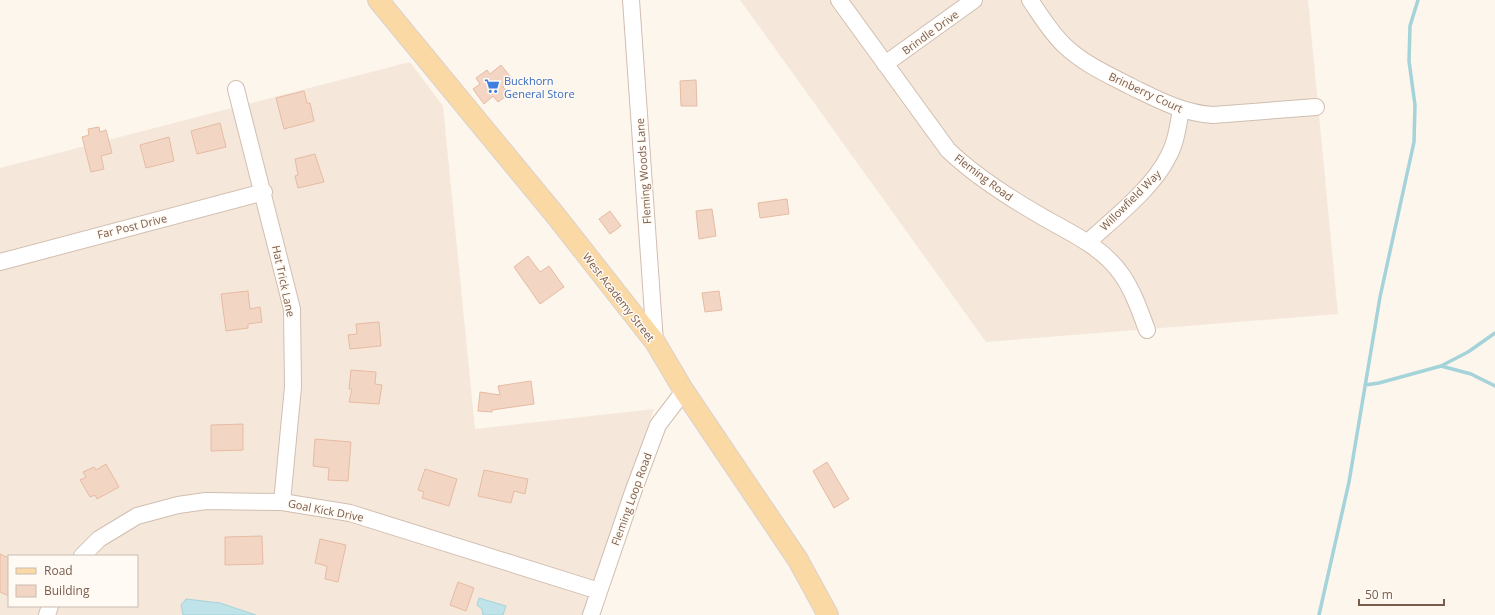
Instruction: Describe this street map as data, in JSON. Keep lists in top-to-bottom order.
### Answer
{
  "streets": {
    "main road": ["West Academy Street"],
    "street": [
      "Brindle Drive",
      "Brinberry Court",
      "Fleming Woods Lane",
      "Fleming Road",
      "Willowfield Way",
      "Far Post Drive",
      "Hat Trick Lane",
      "Fleming Loop Road",
      "Goal Kick Drive"
    ]
  },
  "crossings": [
    ["Brindle Drive", "Fleming Road"],
    ["Brinberry Court", "Willowfield Way"],
    ["Fleming Woods Lane", "West Academy Street"],
    ["Fleming Road", "Willowfield Way"],
    ["Far Post Drive", "Hat Trick Lane"],
    ["Hat Trick Lane", "Goal Kick Drive"],
    ["West Academy Street", "Fleming Loop Road"],
    ["Fleming Loop Road", "Goal Kick Drive"]
  ],
  "places": {
    "supermarket": ["Buckhorn General Store"]
  },
  "legend": ["Road", "Building"],
  "scale_bar": "50 m"
}
